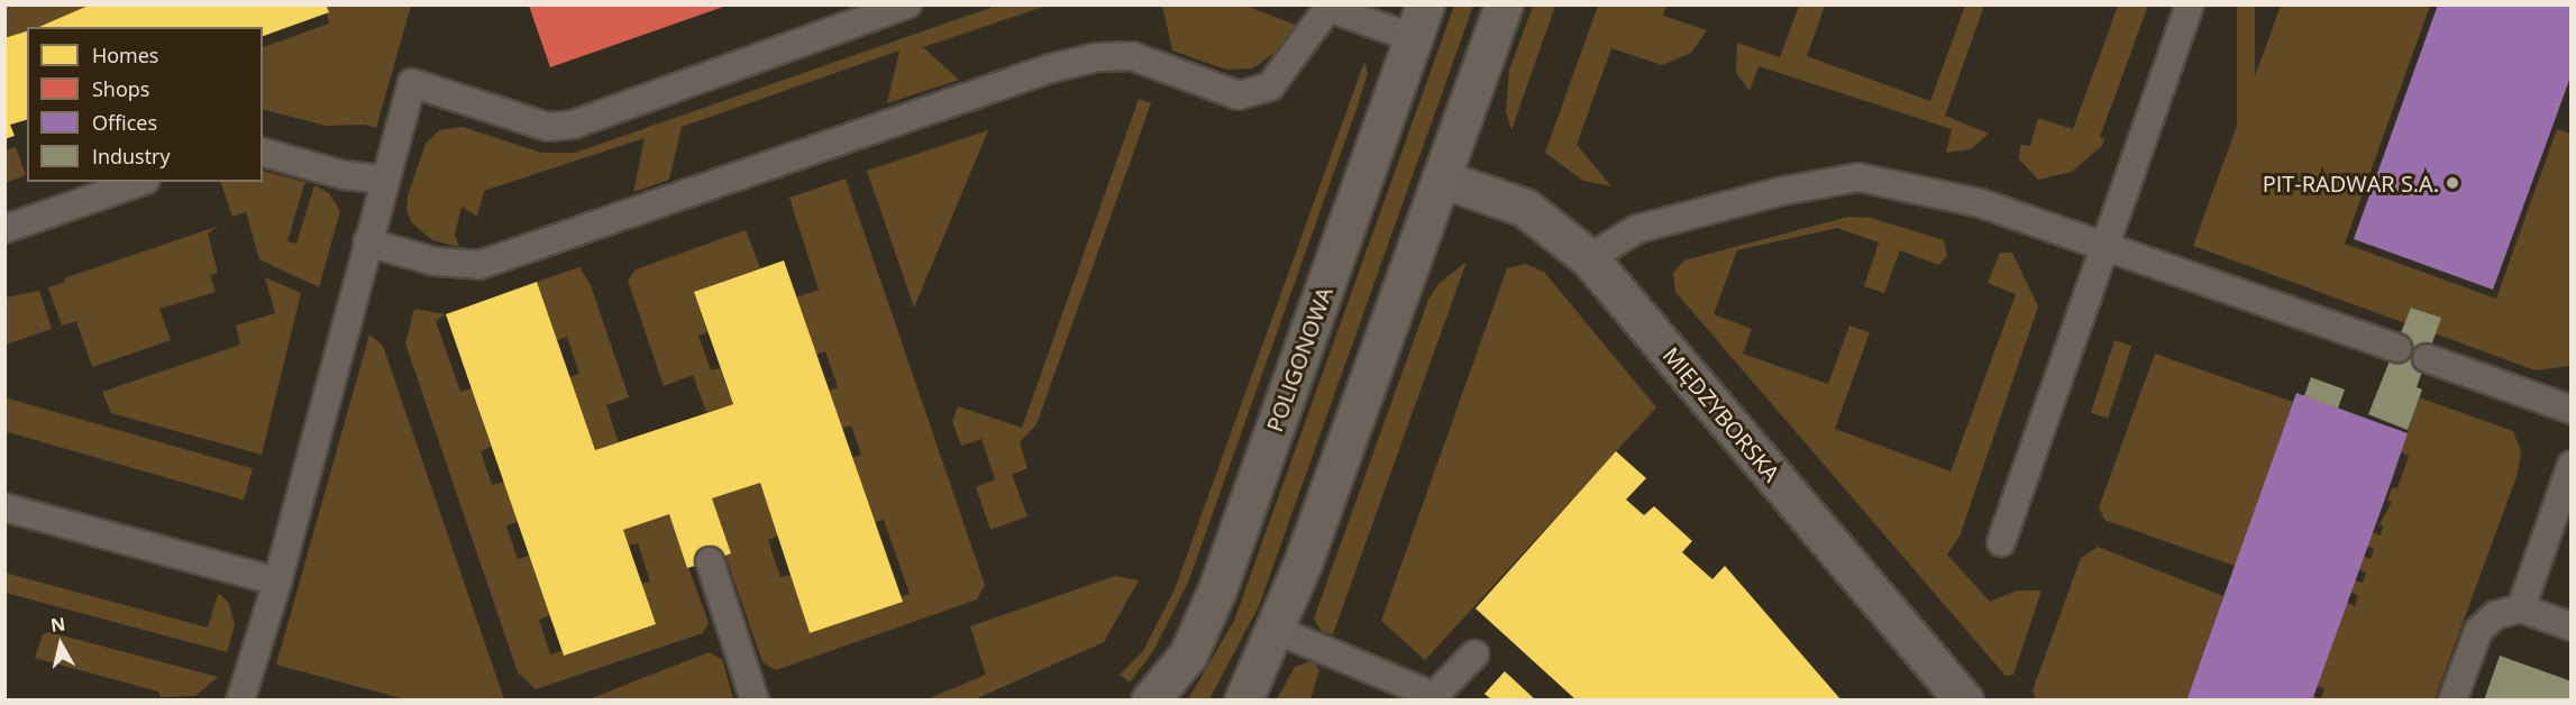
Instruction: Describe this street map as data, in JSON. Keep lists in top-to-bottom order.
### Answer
{
  "streets": {
    "street": ["POLIGONOWA", "MIĘDZYBORSKA"]
  },
  "places": ["PIT-RADWAR S.A."],
  "legend": [
    "Homes",
    "Shops",
    "Offices",
    "Industry"
  ],
  "north": "top"
}
